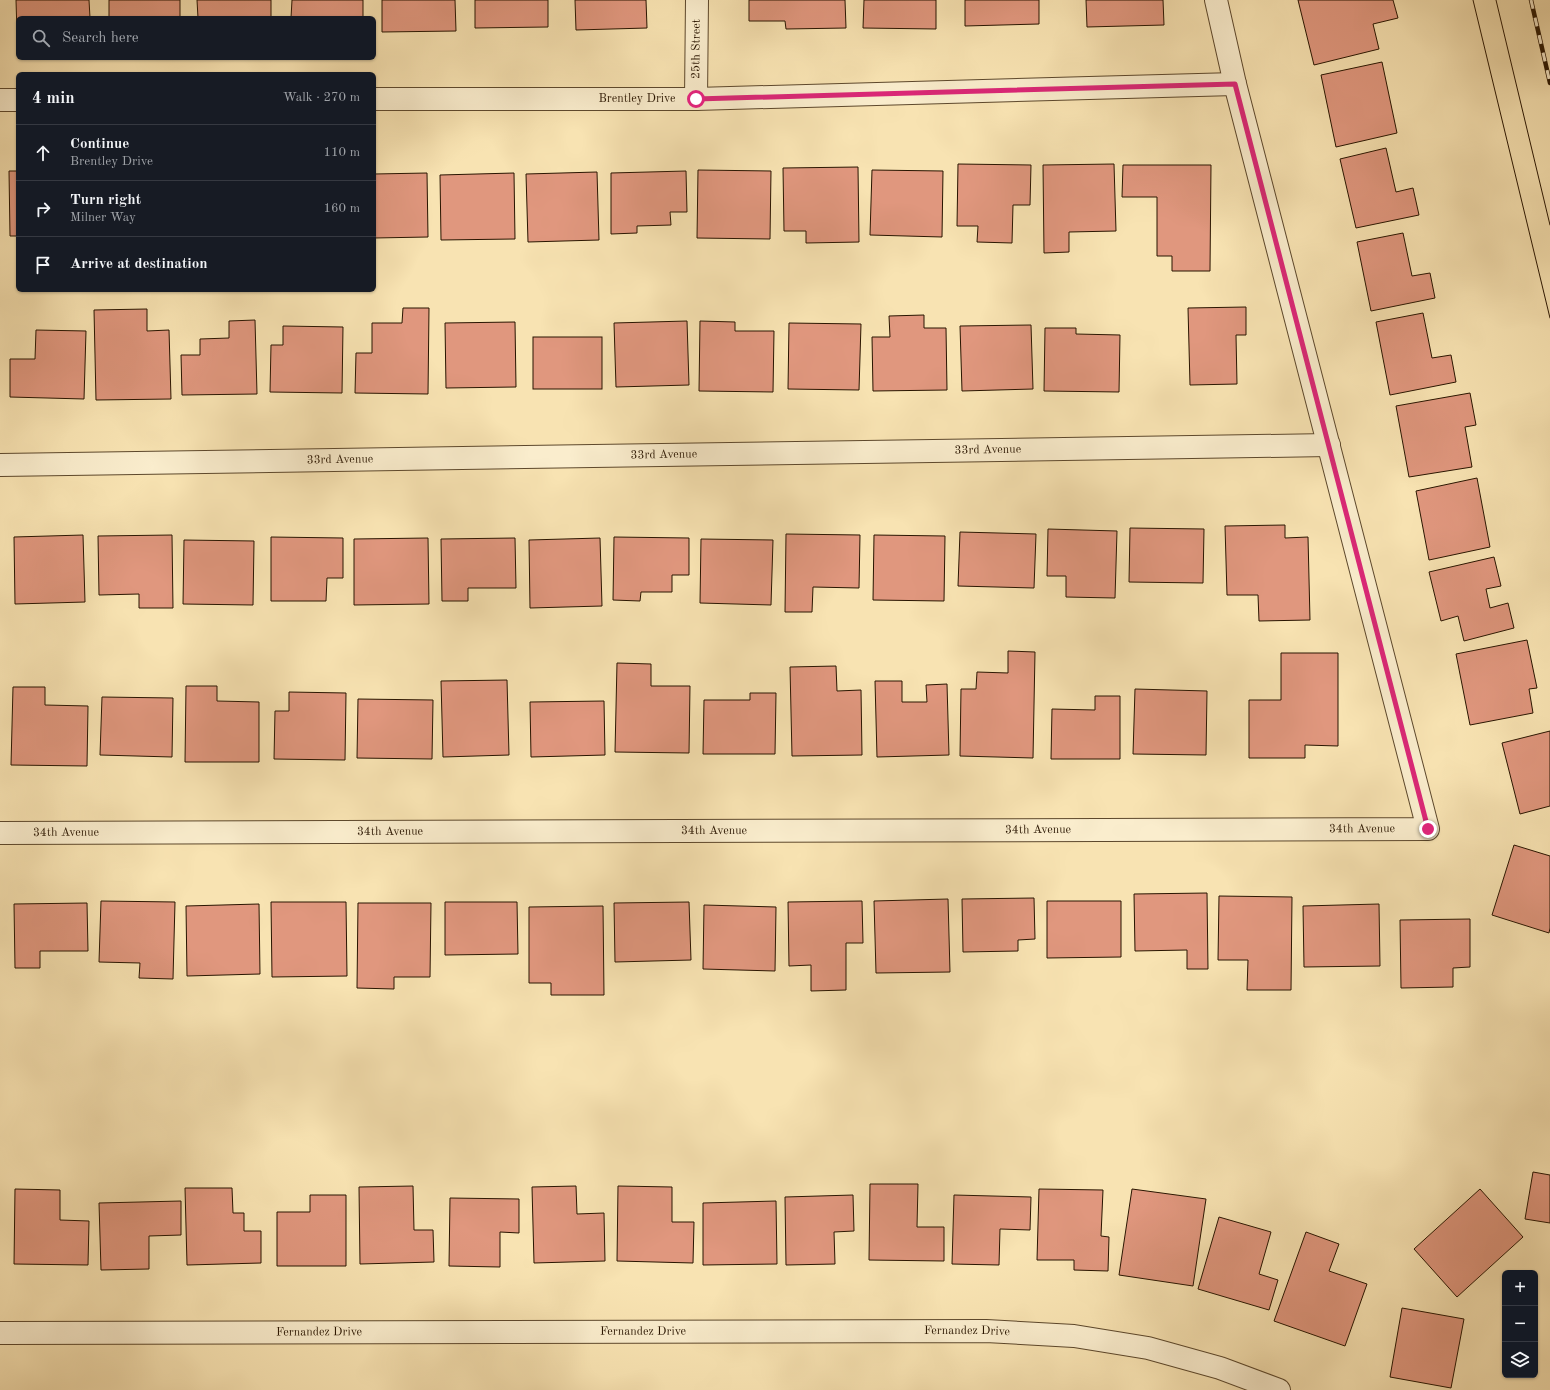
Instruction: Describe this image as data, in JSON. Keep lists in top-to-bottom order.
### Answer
{
  "streets": {
    "street": [
      "25th Street",
      "Brentley Drive",
      "33rd Avenue",
      "34th Avenue",
      "Fernandez Drive"
    ]
  },
  "crossings": [
    ["25th Street", "Brentley Drive"],
    ["33rd Avenue", "34th Avenue"]
  ],
  "page": {
    "search": "Search here",
    "heading": ["4 min", "Walk · 270 m"],
    "list": [
      ["Continue", "Brentley Drive", "110 m"],
      ["Turn right", "Milner Way", "160 m"],
      "Arrive at destination"
    ],
    "map_buttons": ["+", "−"]
  }
}
